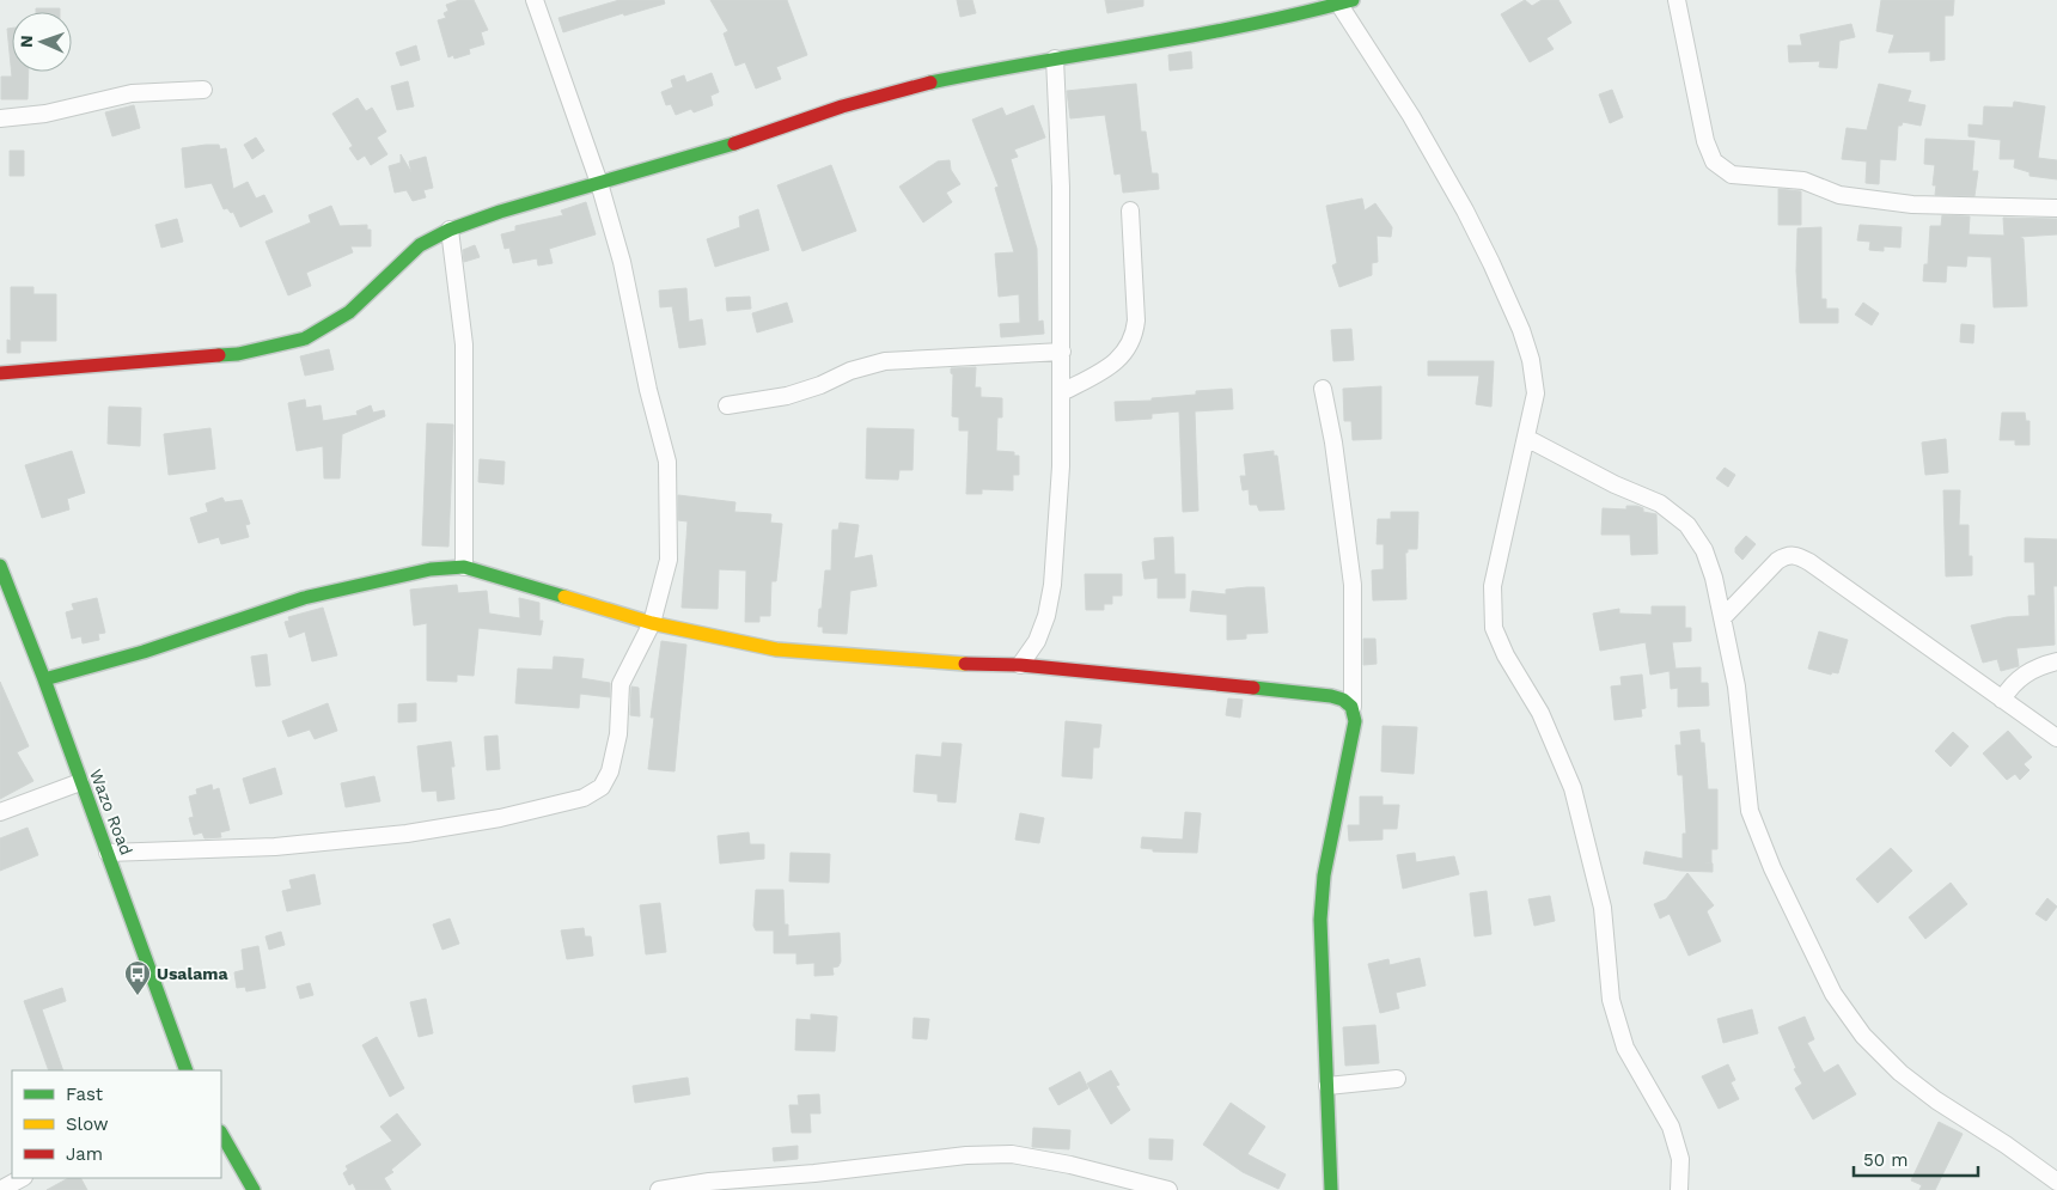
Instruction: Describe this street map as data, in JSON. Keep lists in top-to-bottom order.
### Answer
{
  "streets": {
    "street": ["Wazo Road"]
  },
  "places": {
    "bus stop": ["Usalama"]
  },
  "legend": ["Fast", "Slow", "Jam"],
  "scale_bar": "50 m",
  "north": "left"
}
